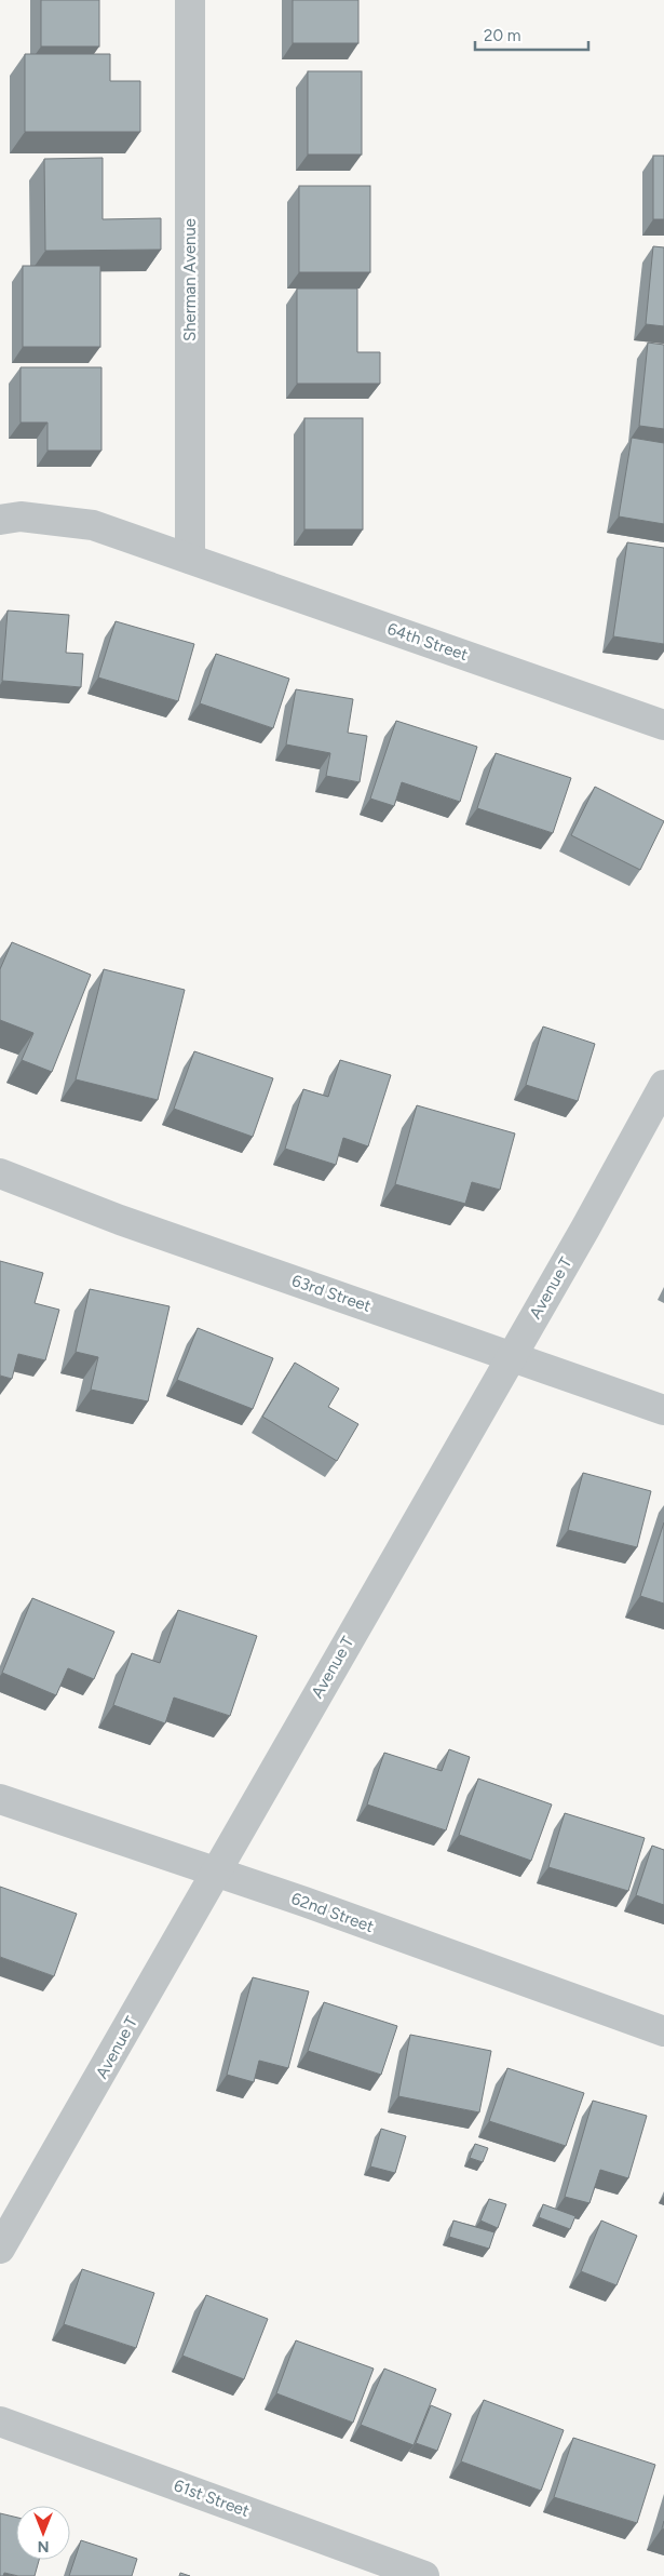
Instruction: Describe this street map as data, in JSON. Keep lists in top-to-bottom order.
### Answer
{
  "streets": {
    "street": [
      "Sherman Avenue",
      "64th Street",
      "Avenue T",
      "63rd Street",
      "62nd Street",
      "61st Street"
    ]
  },
  "crossings": [
    ["Sherman Avenue", "64th Street"],
    ["Avenue T", "63rd Street"],
    ["Avenue T", "62nd Street"]
  ],
  "scale_bar": "20 m",
  "north": "bottom"
}
